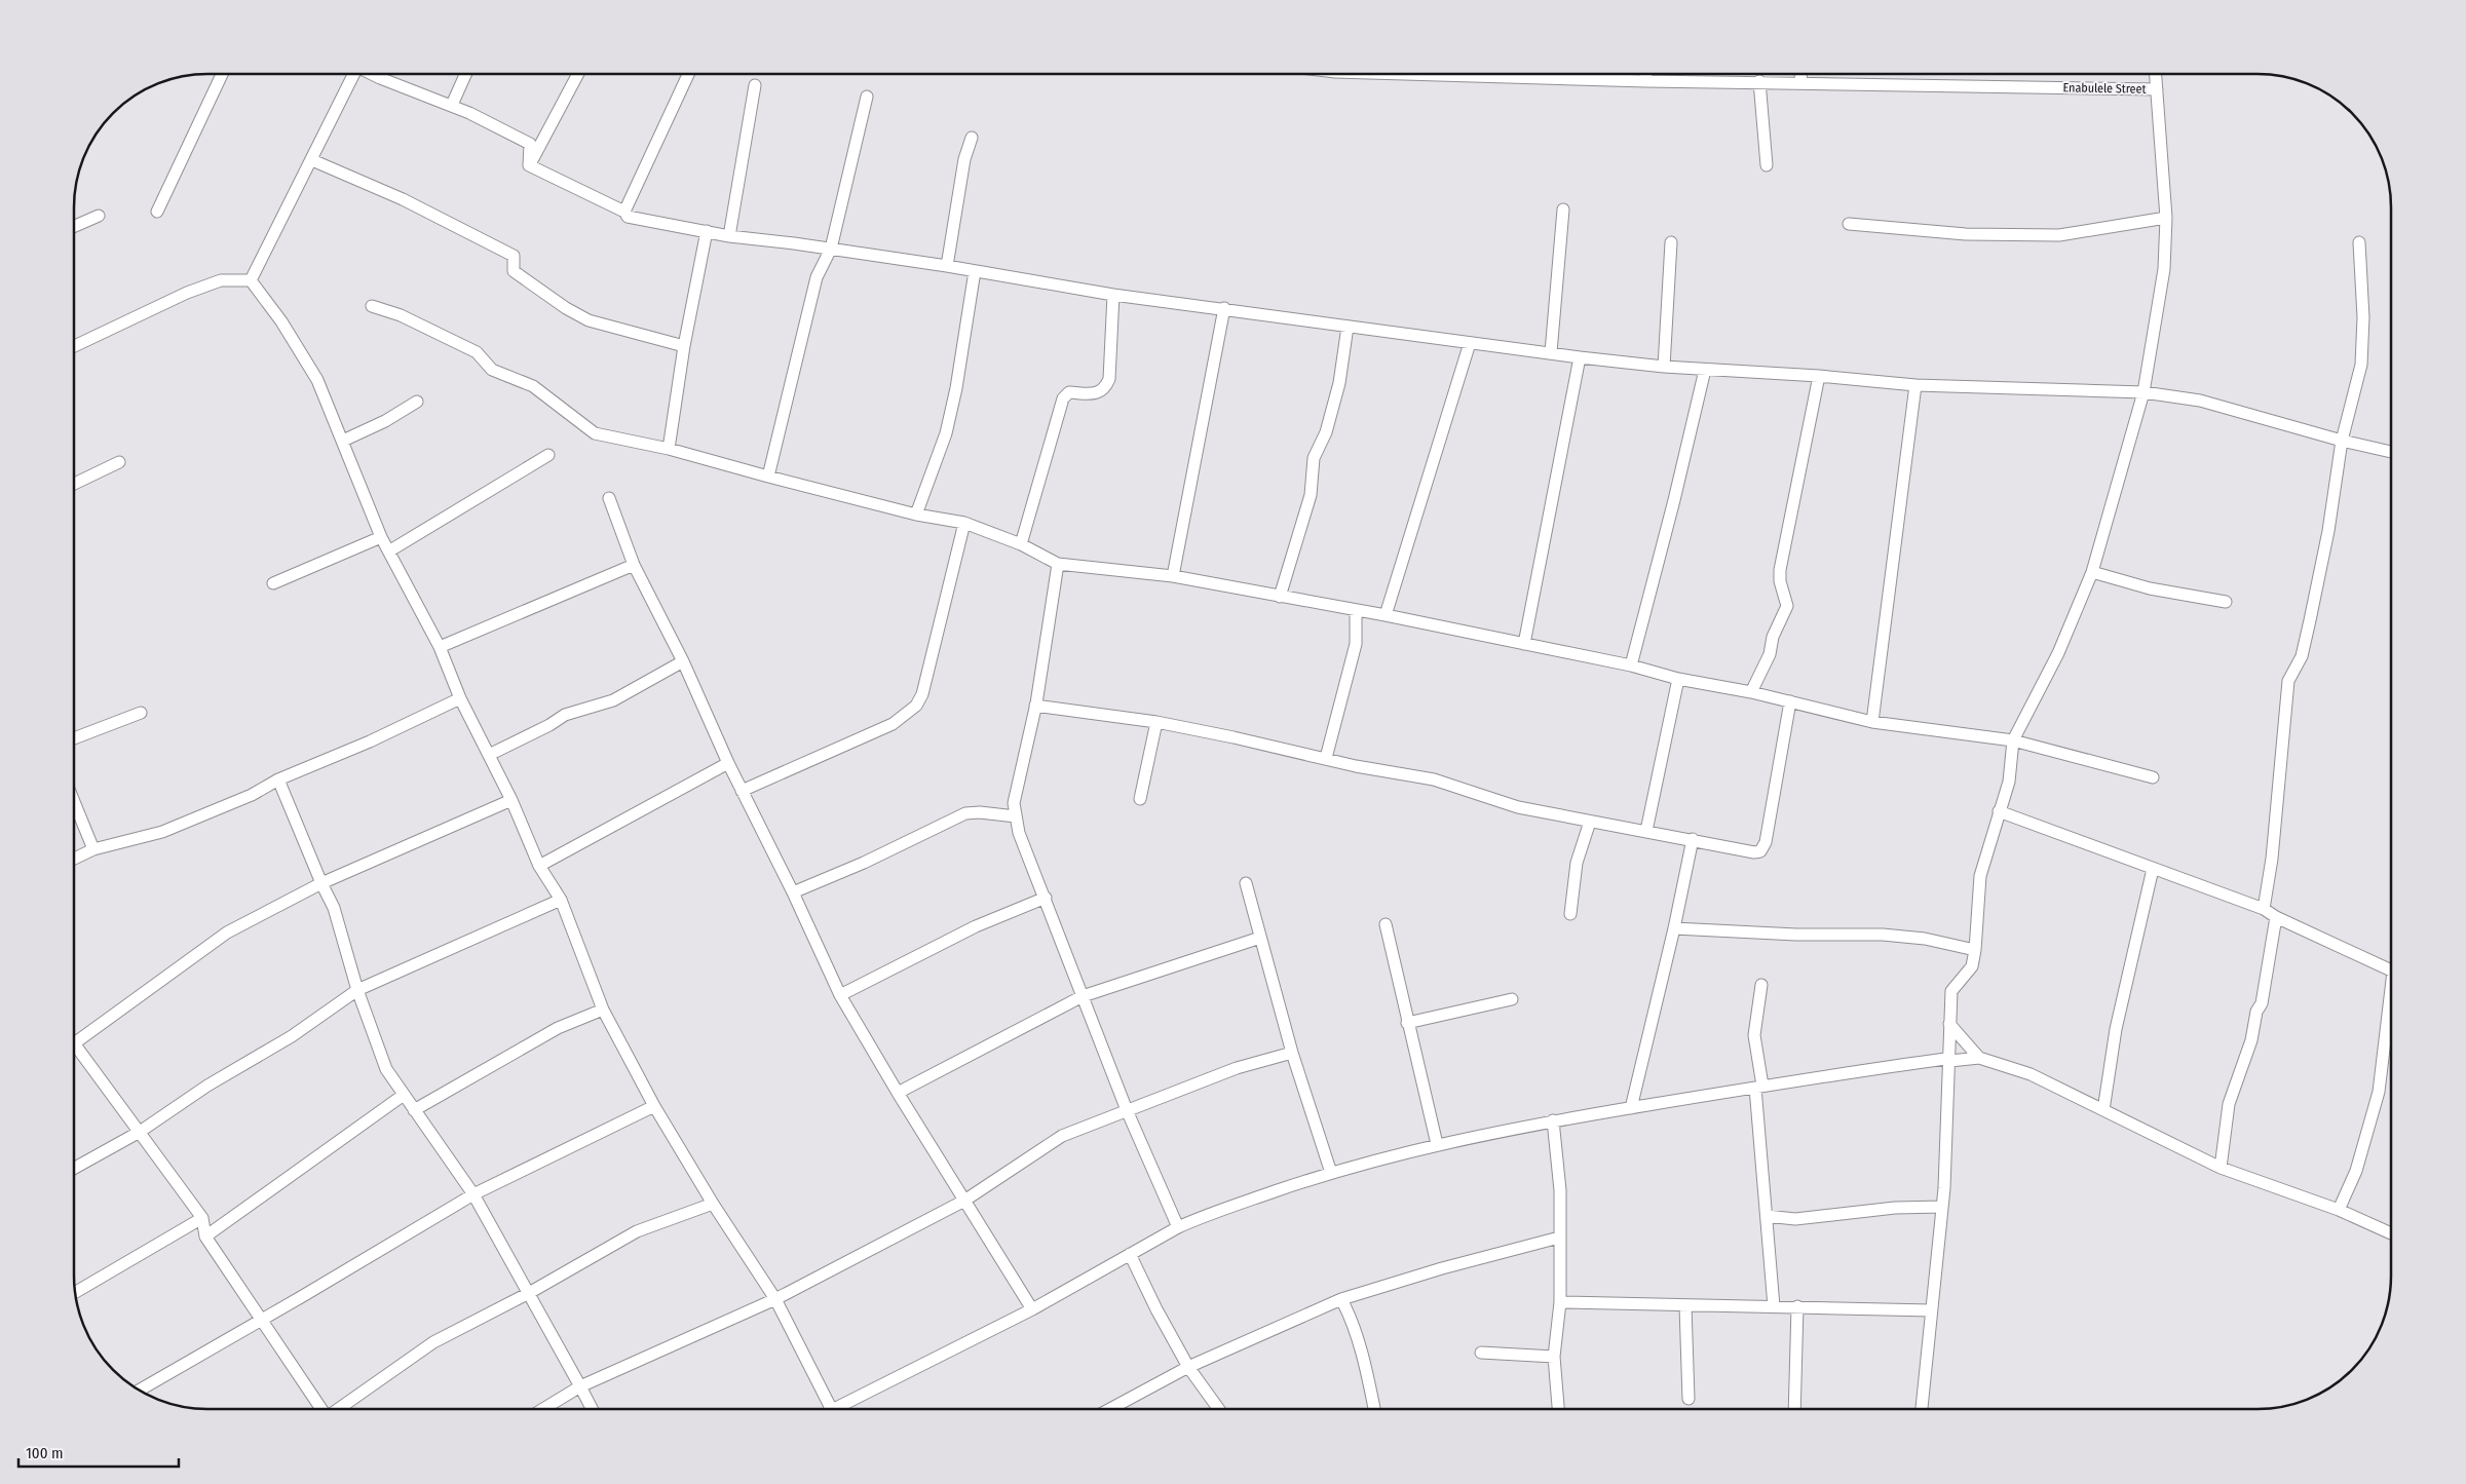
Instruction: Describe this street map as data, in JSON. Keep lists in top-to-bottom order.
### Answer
{
  "streets": {
    "street": ["Enabulele Street"]
  },
  "scale_bar": "100 m"
}
